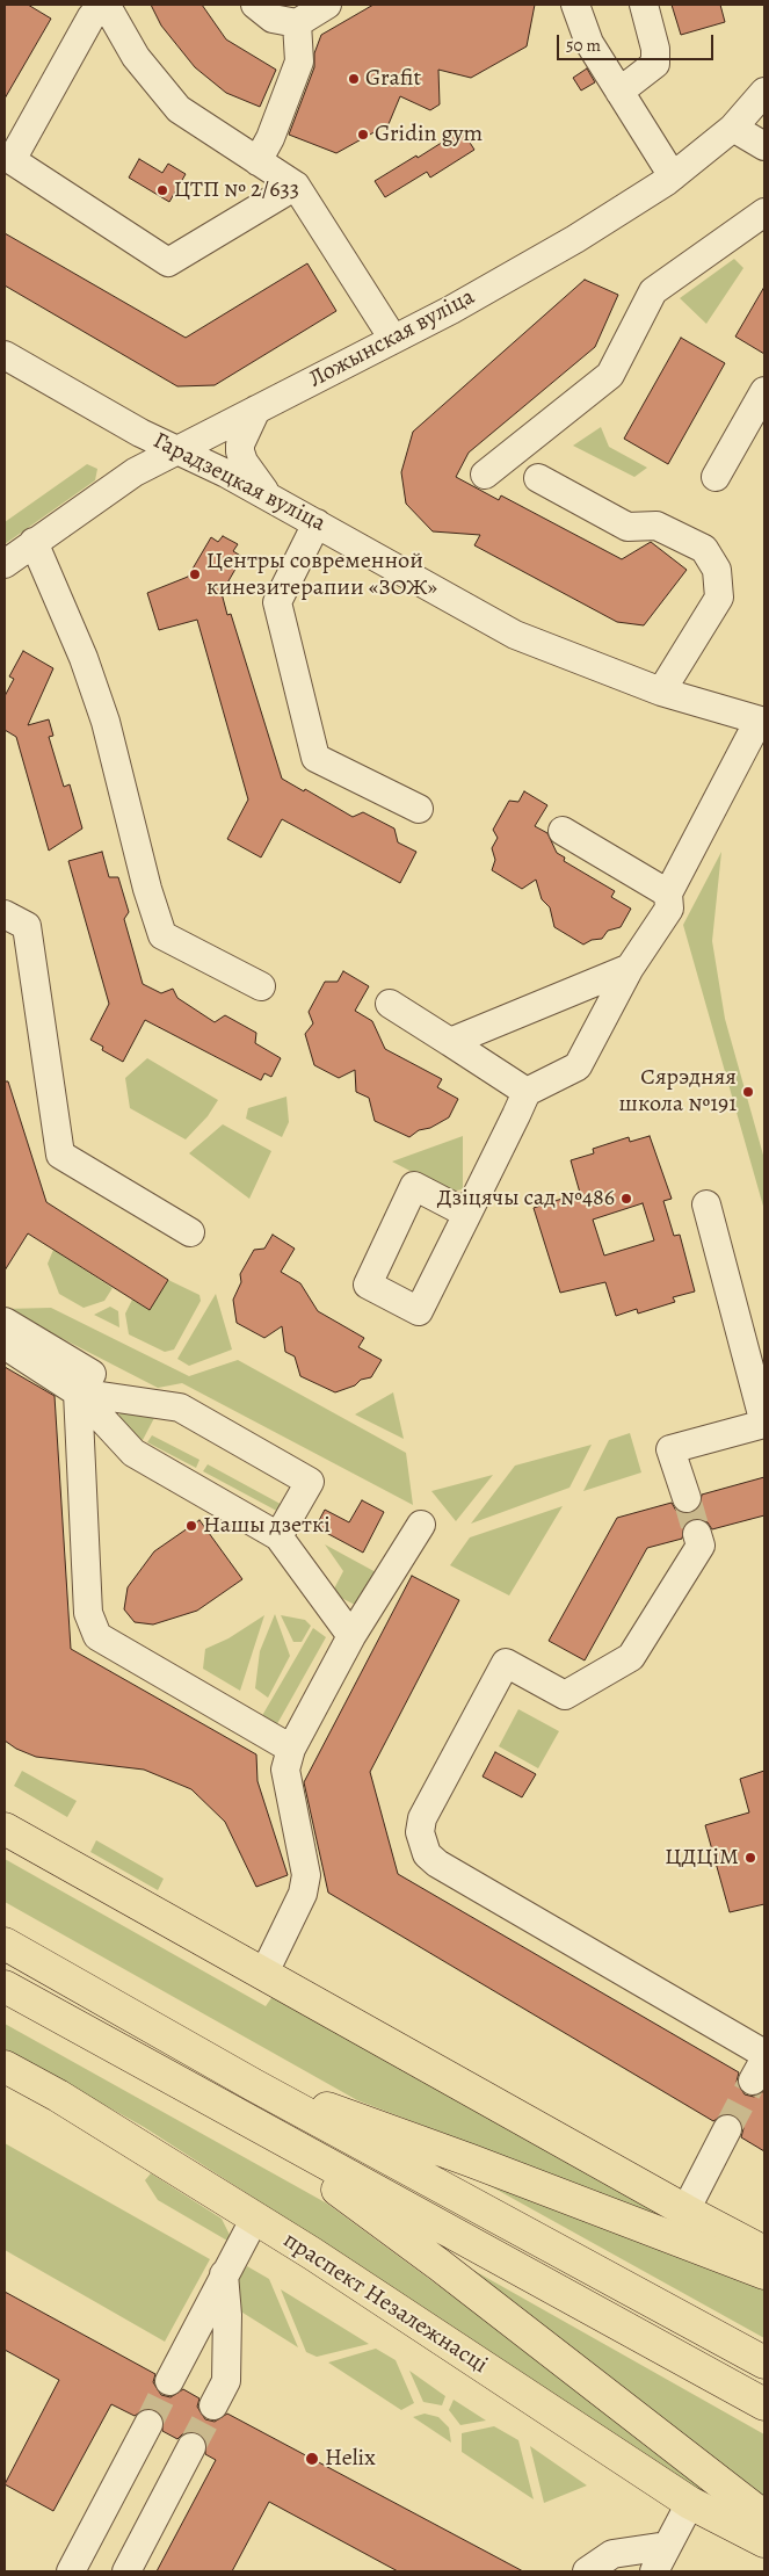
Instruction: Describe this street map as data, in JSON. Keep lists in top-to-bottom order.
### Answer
{
  "streets": {
    "main road": ["праспект Незалежнасці"],
    "street": ["Ложынская вуліца", "Гарадзецкая вуліца"]
  },
  "crossings": [
    ["Ложынская вуліца", "Гарадзецкая вуліца"]
  ],
  "places": [
    "Grafit",
    "Gridin gym",
    "ЦТП № 2/633",
    "Центры современной кинезитерапии «ЗОЖ»",
    "Сярэдняя школа №191",
    "Дзіцячы сад №486",
    "Нашы дзеткі",
    "ЦДЦіМ",
    "Helix"
  ],
  "scale_bar": "50 m"
}
